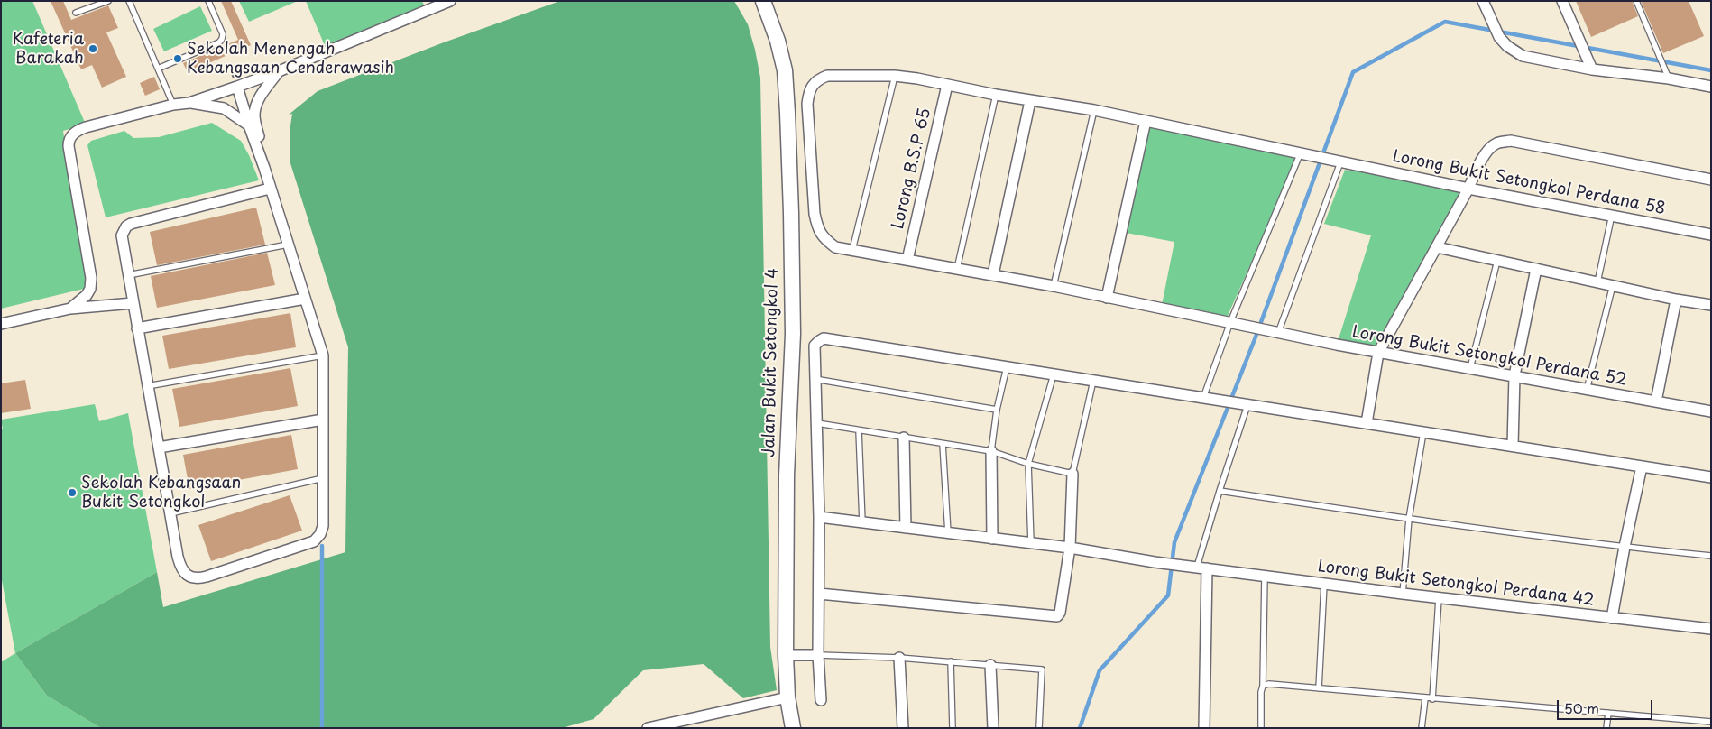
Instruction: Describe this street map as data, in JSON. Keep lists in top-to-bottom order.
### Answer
{
  "streets": {
    "street": [
      "Lorong B.S.P 65",
      "Lorong Bukit Setongkol Perdana 58",
      "Lorong Bukit Setongkol Perdana 52",
      "Jalan Bukit Setongkol 4",
      "Lorong Bukit Setongkol Perdana 42"
    ]
  },
  "crossings": [
    ["Lorong B.S.P 65", "Lorong Bukit Setongkol Perdana 58"],
    ["Lorong B.S.P 65", "Lorong Bukit Setongkol Perdana 52"],
    ["Lorong Bukit Setongkol Perdana 58", "Lorong Bukit Setongkol Perdana 52"]
  ],
  "places": ["Kafeteria Barakah", "Sekolah Menengah Kebangsaan Cenderawasih", "Sekolah Kebangsaan Bukit Setongkol"],
  "scale_bar": "50 m"
}
